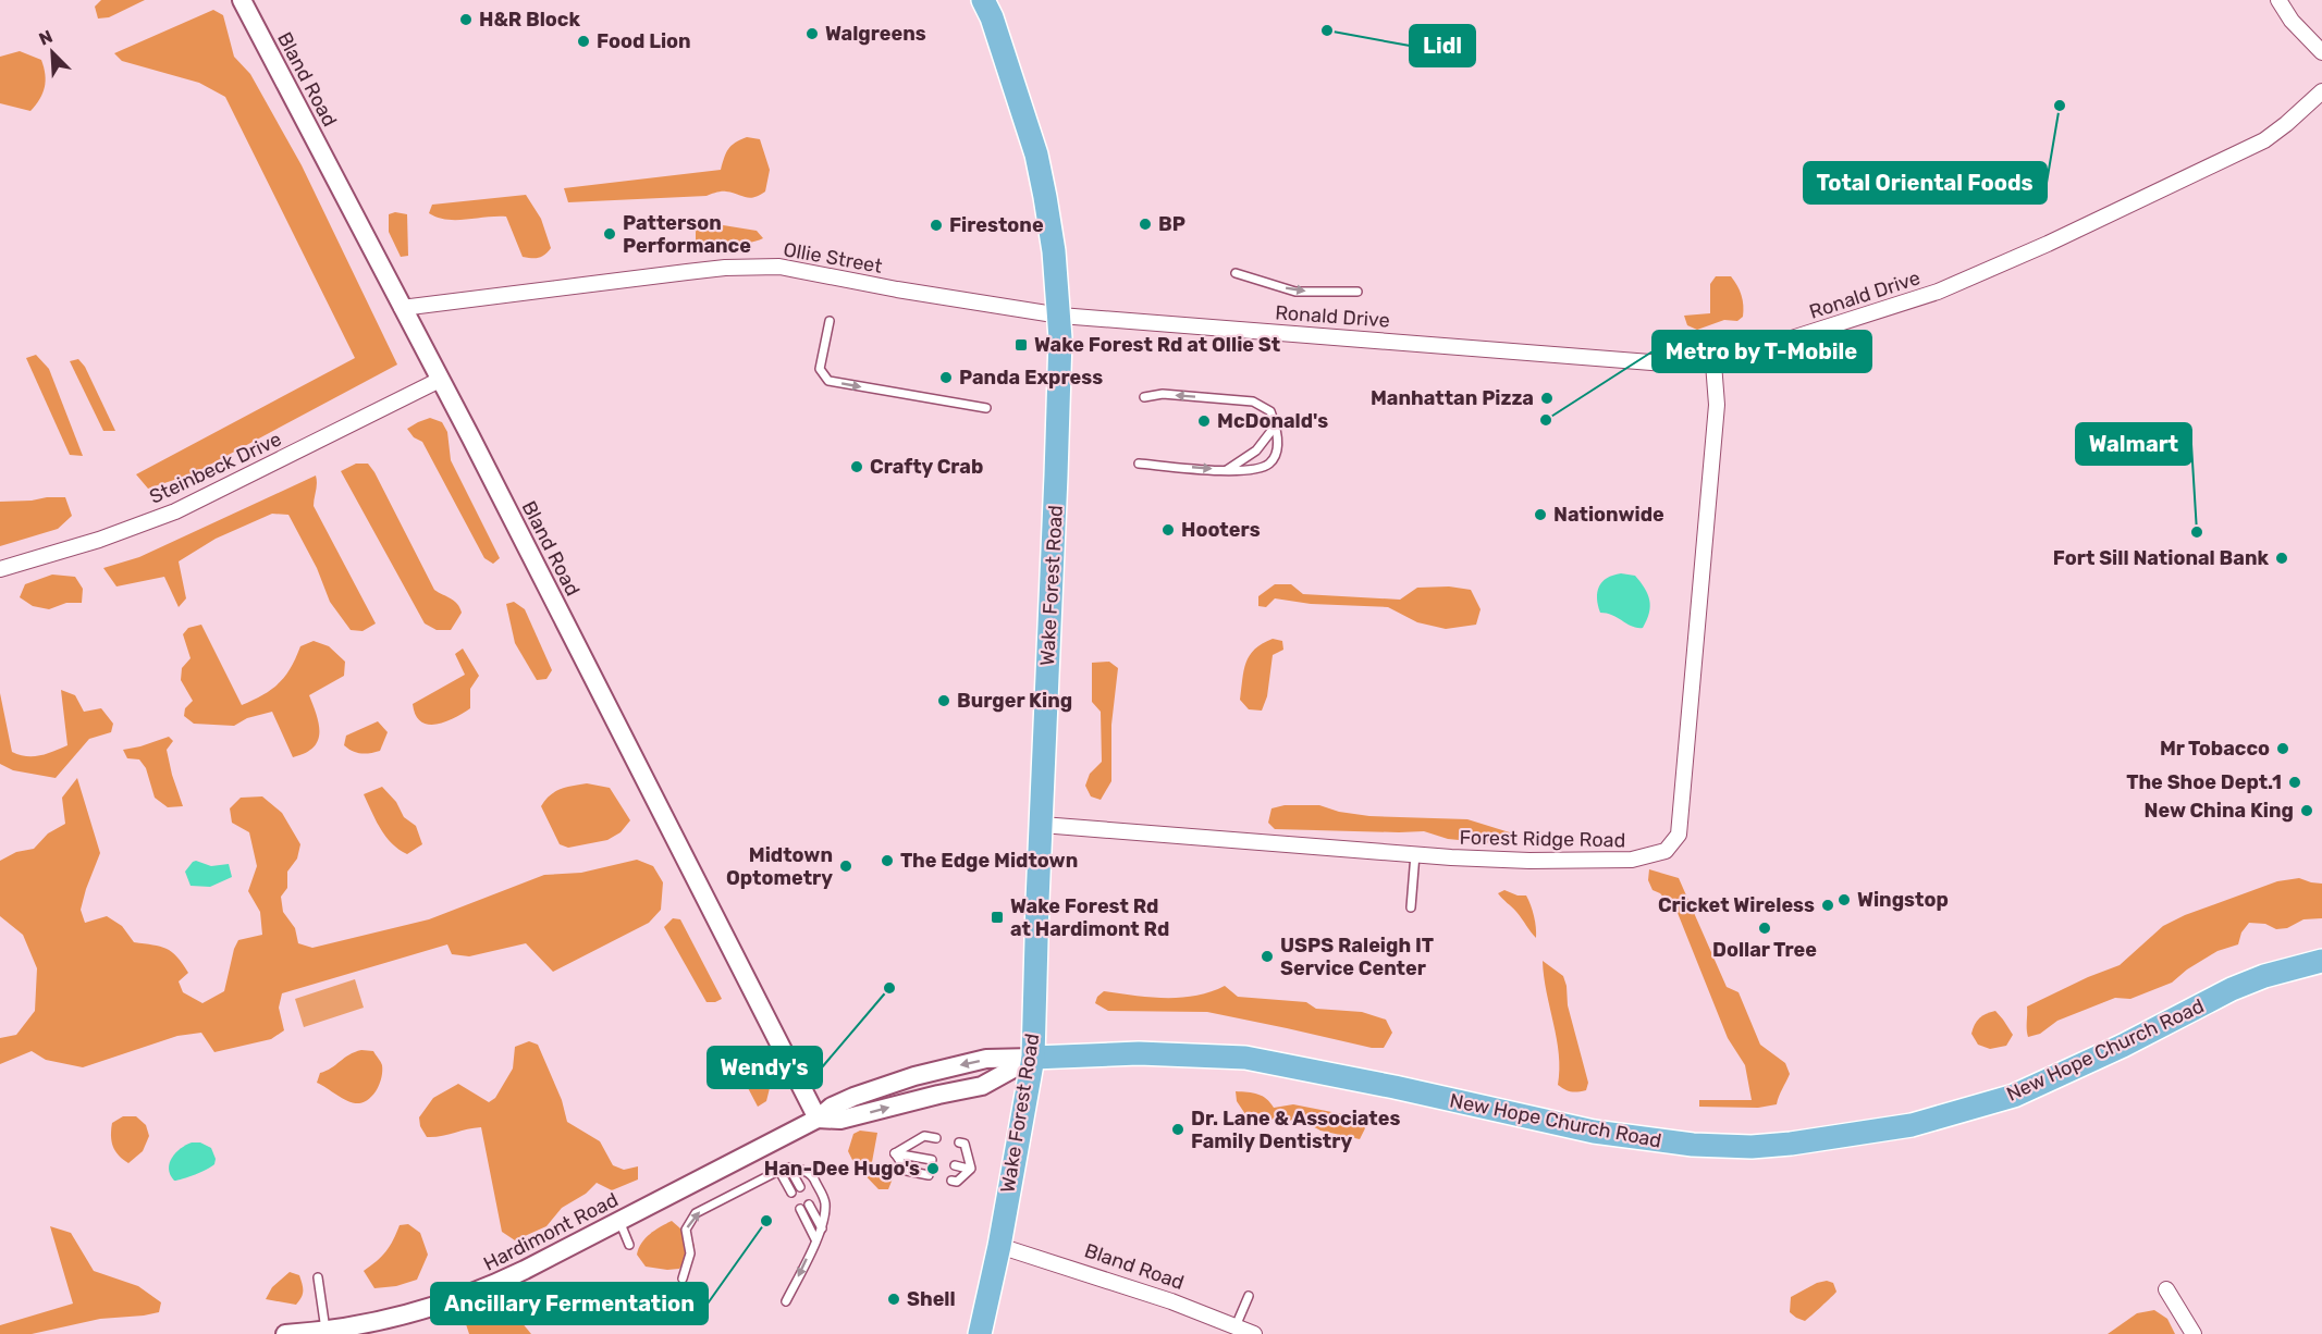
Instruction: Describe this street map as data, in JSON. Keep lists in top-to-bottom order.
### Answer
{
  "streets": {
    "main road": ["Wake Forest Road", "New Hope Church Road"],
    "street": [
      "Bland Road",
      "Ollie Street",
      "Ronald Drive",
      "Steinbeck Drive",
      "Forest Ridge Road",
      "Hardimont Road"
    ]
  },
  "crossings": [
    ["Bland Road", "Ollie Street"],
    ["Bland Road", "Steinbeck Drive"],
    ["Bland Road", "Wake Forest Road"],
    ["Bland Road", "Hardimont Road"],
    ["Ollie Street", "Ronald Drive"],
    ["Ollie Street", "Wake Forest Road"],
    ["Ronald Drive", "Wake Forest Road"],
    ["Ronald Drive", "Forest Ridge Road"],
    ["Wake Forest Road", "Forest Ridge Road"],
    ["Wake Forest Road", "New Hope Church Road"],
    ["Wake Forest Road", "Hardimont Road"],
    ["New Hope Church Road", "Hardimont Road"]
  ],
  "places": {
    "other": [
      "H&R Block",
      "Lidl",
      "Walgreens",
      "Food Lion",
      "Total Oriental Foods",
      "BP",
      "Firestone",
      "Patterson Performance",
      "Panda Express",
      "Manhattan Pizza",
      "Metro by T-Mobile",
      "McDonald's",
      "Crafty Crab",
      "Nationwide",
      "Hooters",
      "Walmart",
      "Fort Sill National Bank",
      "Burger King",
      "Mr Tobacco",
      "The Shoe Dept.1",
      "New China King",
      "The Edge Midtown",
      "Midtown Optometry",
      "Wingstop",
      "Cricket Wireless",
      "Dollar Tree",
      "USPS Raleigh IT Service Center",
      "Wendy's",
      "Dr. Lane & Associates Family Dentistry",
      "Han-Dee Hugo's",
      "Ancillary Fermentation",
      "Shell"
    ],
    "transit": ["Wake Forest Rd at Ollie St", "Wake Forest Rd at Hardimont Rd"]
  },
  "north": "top left"
}
